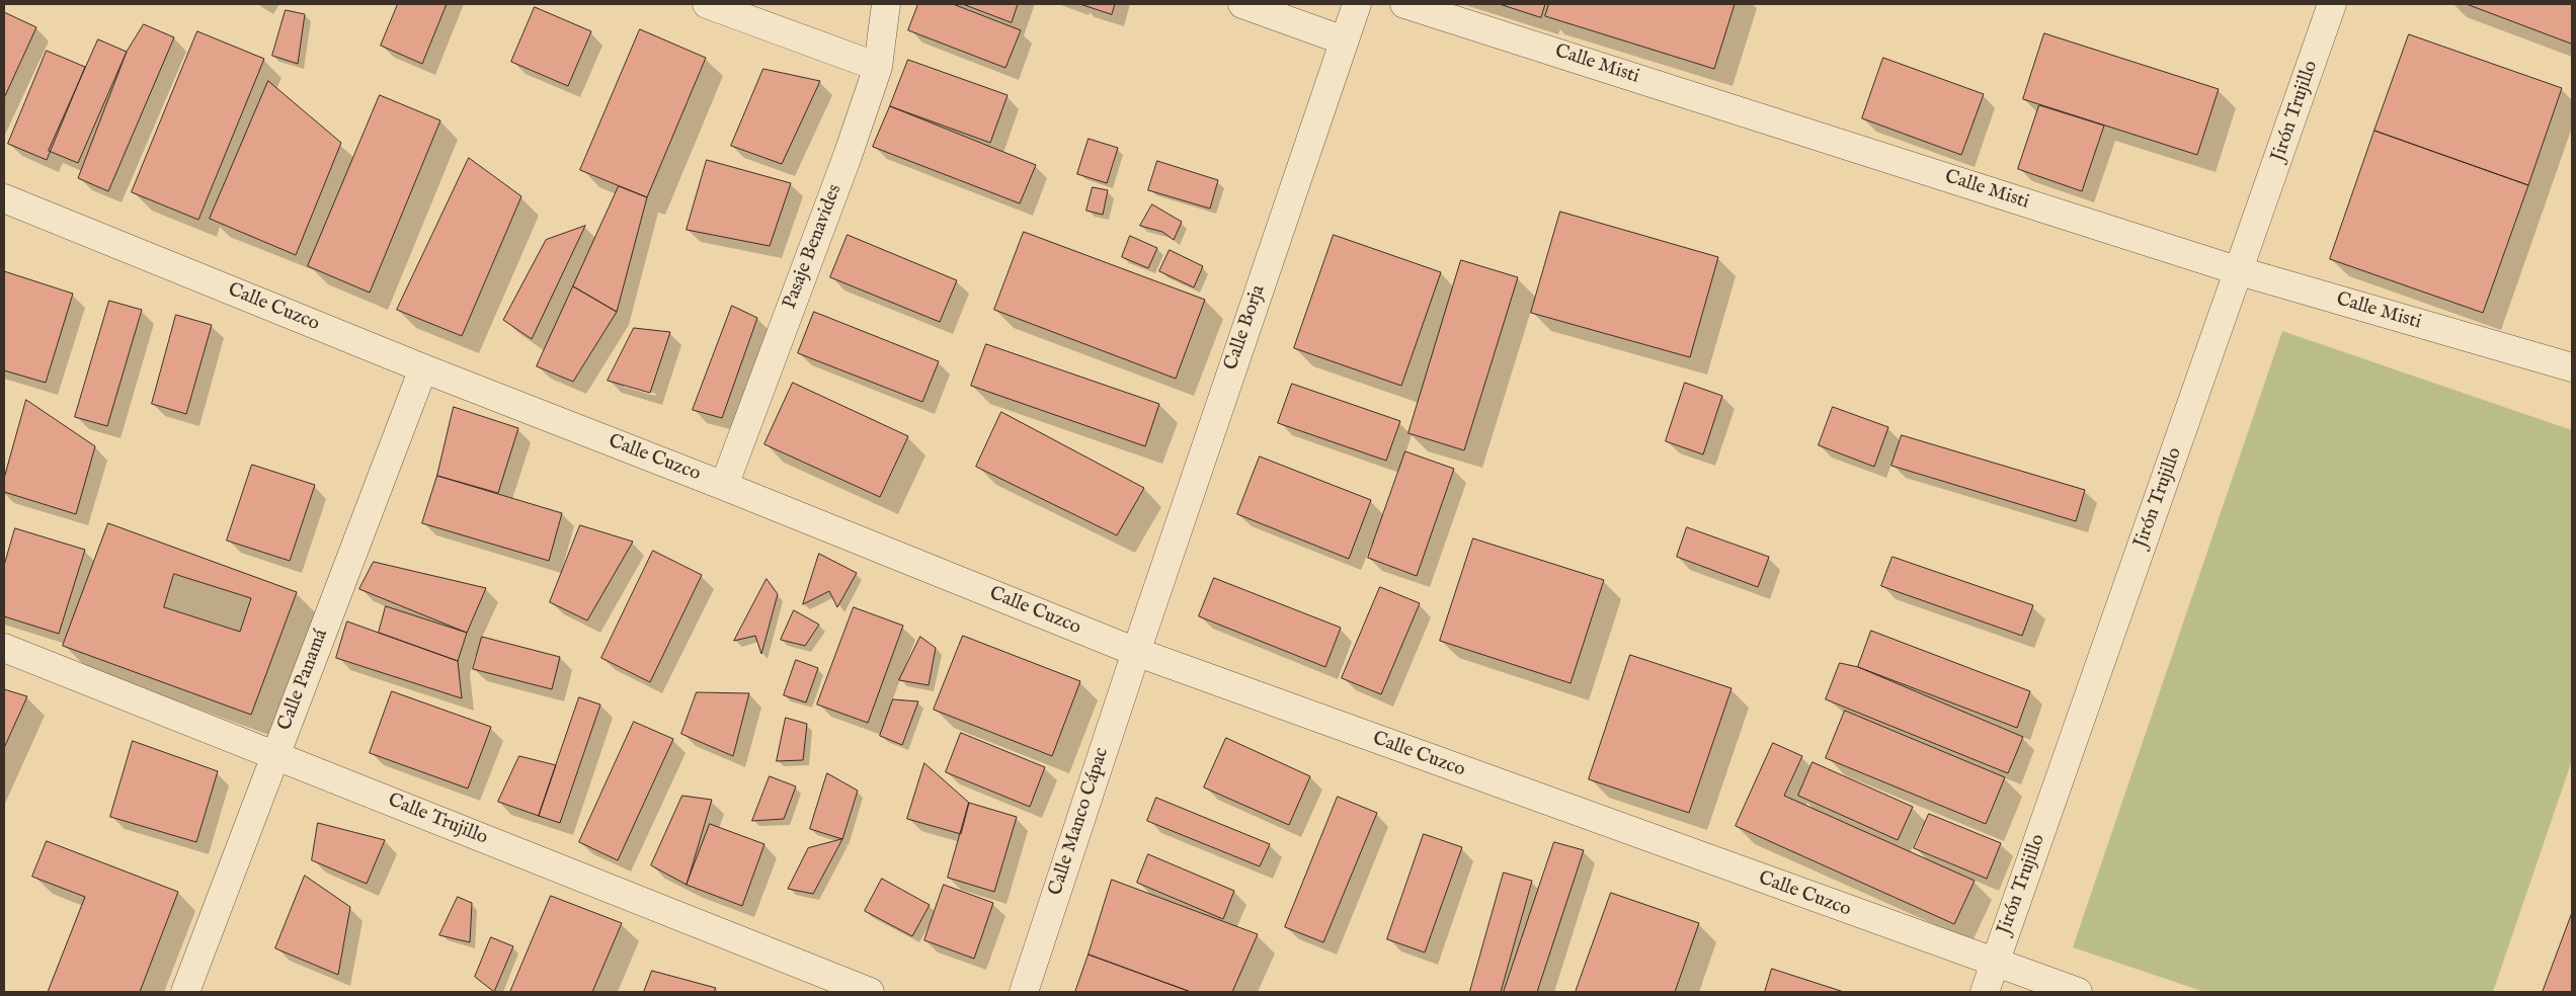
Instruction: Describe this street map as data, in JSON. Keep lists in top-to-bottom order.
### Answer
{
  "streets": {
    "street": [
      "Calle Misti",
      "Jirón Trujillo",
      "Pasaje Benavides",
      "Calle Cuzco",
      "Calle Borja",
      "Calle Panamá",
      "Calle Trujillo",
      "Calle Manco Cápac"
    ]
  },
  "crossings": [
    ["Calle Misti", "Jirón Trujillo"],
    ["Jirón Trujillo", "Calle Cuzco"],
    ["Pasaje Benavides", "Calle Cuzco"],
    ["Calle Cuzco", "Calle Borja"],
    ["Calle Cuzco", "Calle Panamá"],
    ["Calle Cuzco", "Calle Manco Cápac"],
    ["Calle Borja", "Calle Manco Cápac"],
    ["Calle Panamá", "Calle Trujillo"]
  ]
}
